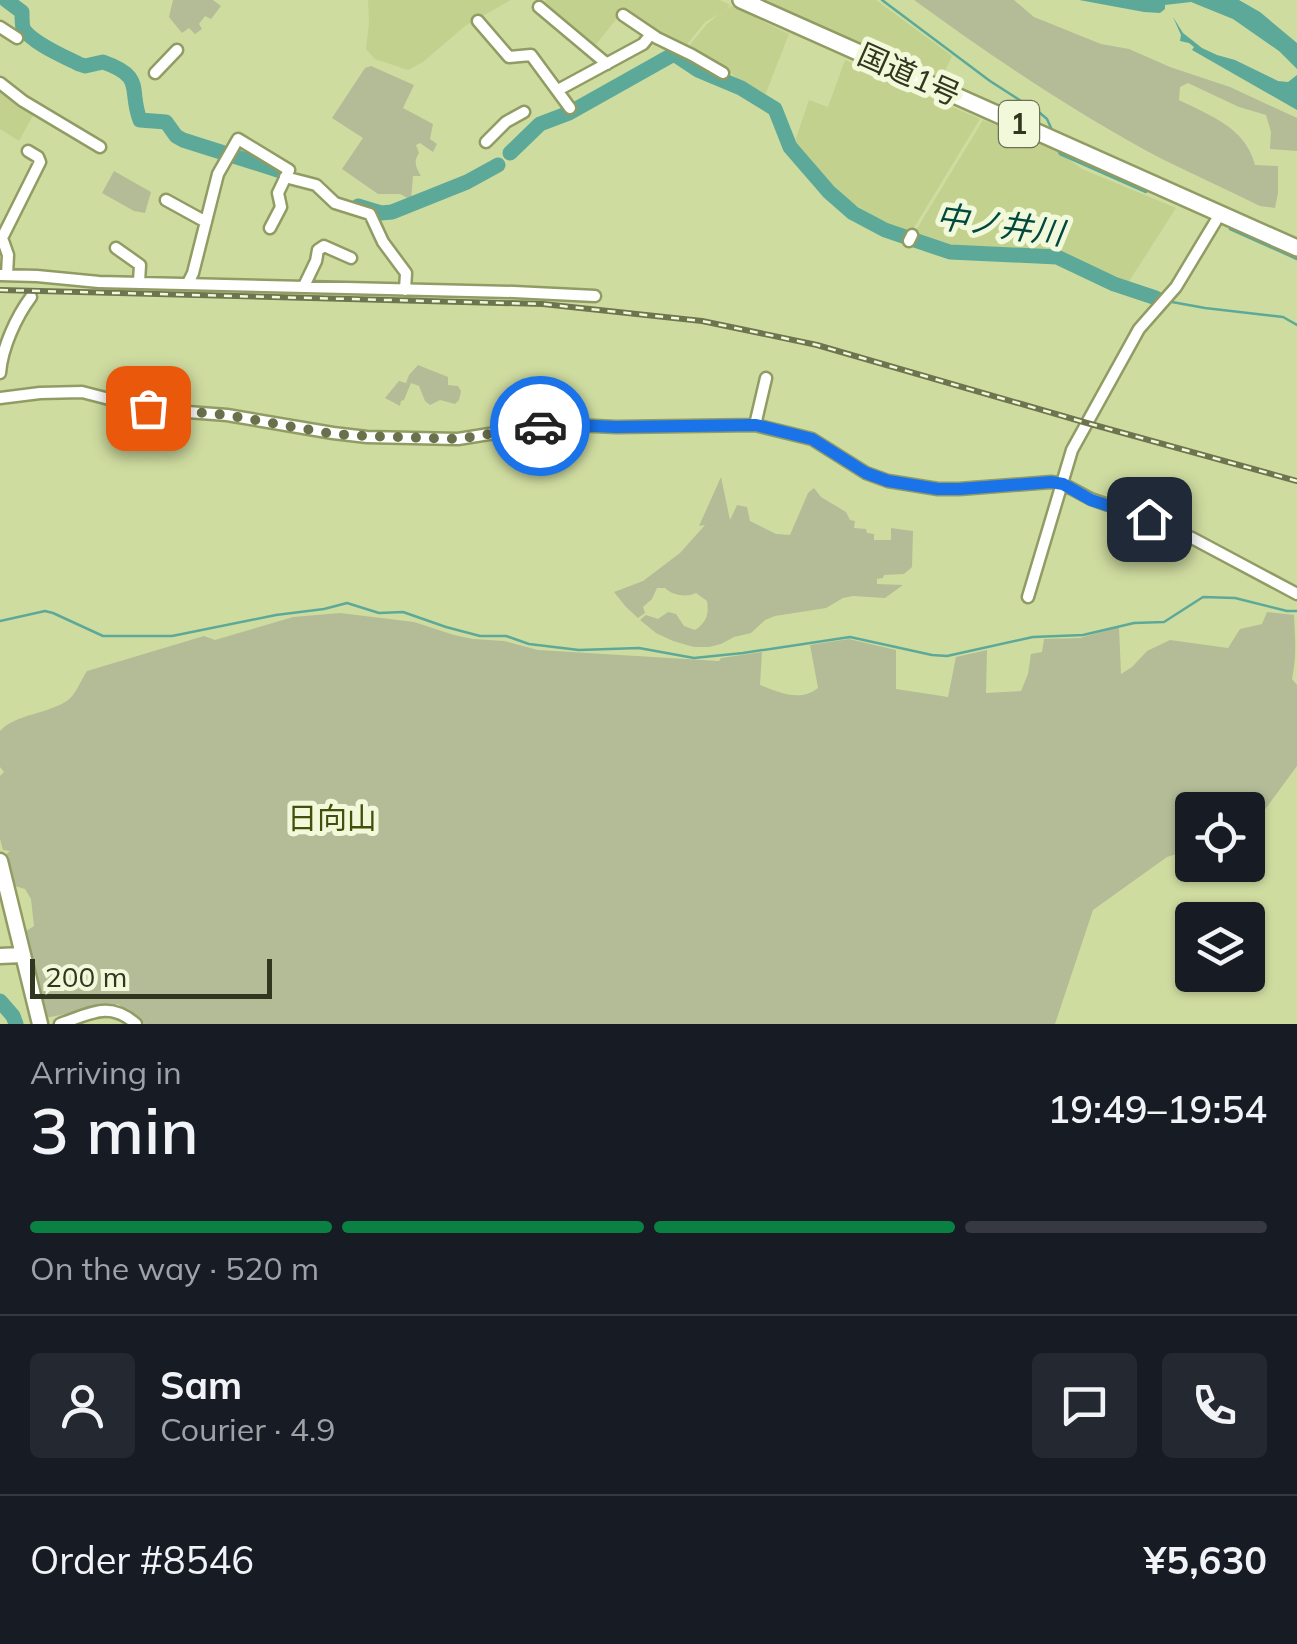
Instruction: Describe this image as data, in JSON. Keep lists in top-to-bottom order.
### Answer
{
  "streets": {
    "highway": ["国道1号", "1"]
  },
  "water": ["中ノ井川"],
  "parks": ["日向山"],
  "scale_bar": "200 m",
  "page": {
    "scale": "200 m",
    "heading": ["3 min", "Arriving in", "19:49–19:54"],
    "panel": [
      "Sam",
      "Courier · 4.9",
      "Order #8546",
      "¥5,630"
    ],
    "bar": "On the way · 520 m"
  }
}
